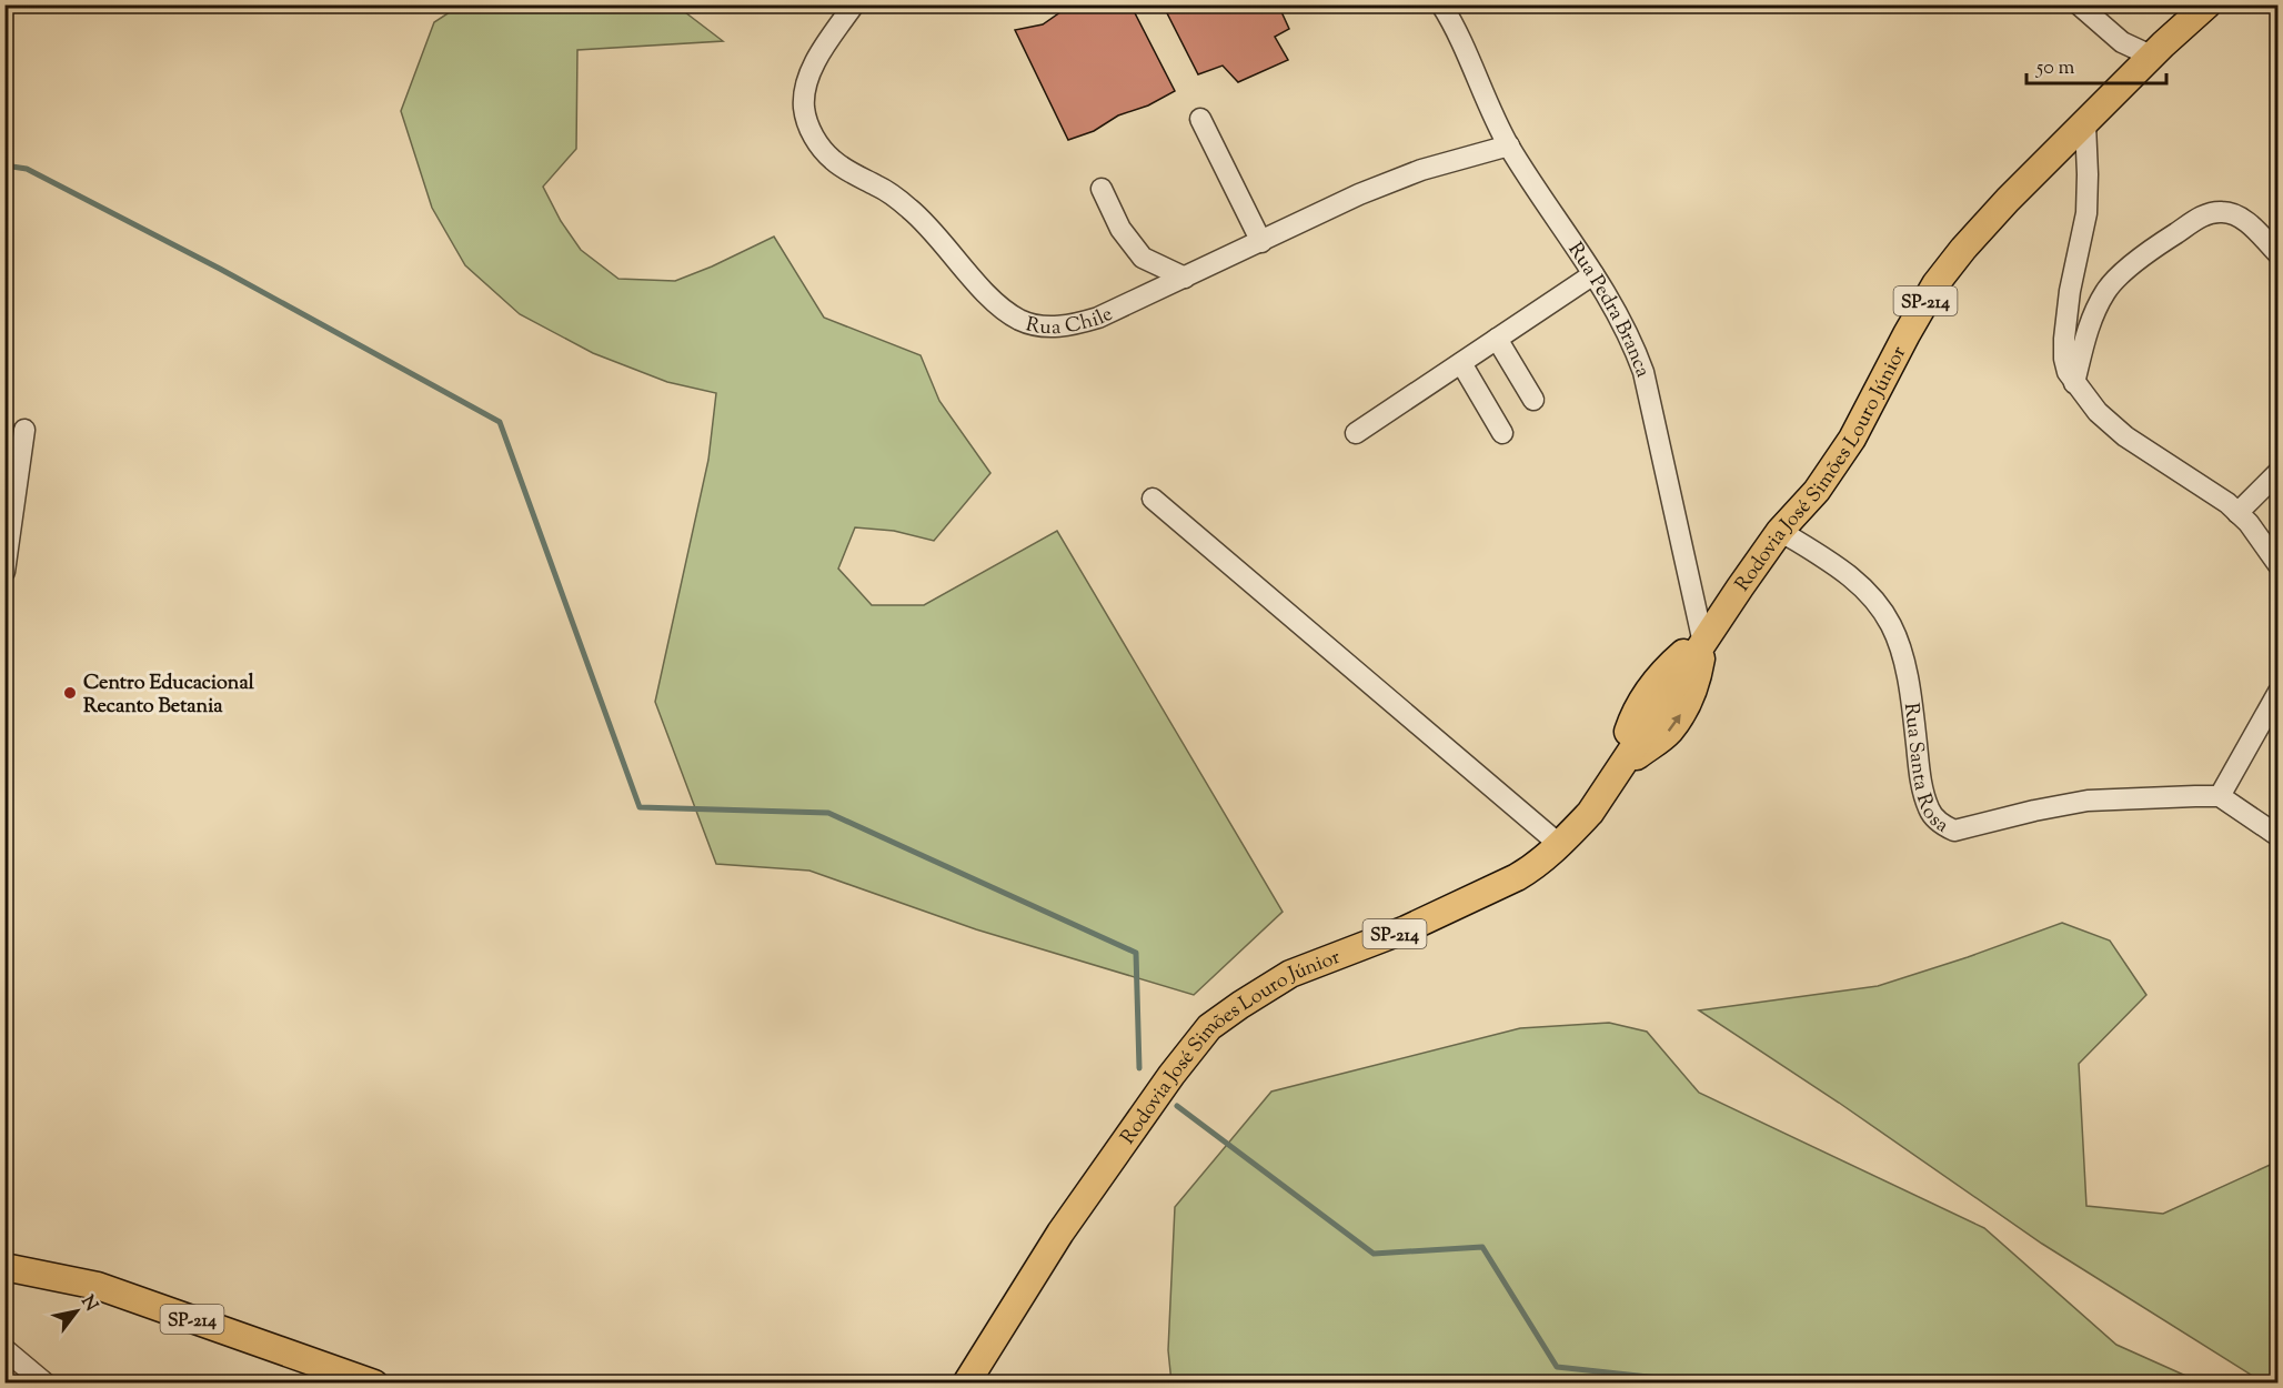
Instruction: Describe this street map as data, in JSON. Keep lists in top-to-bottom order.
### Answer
{
  "streets": {
    "main road": ["SP-214", "Rodovia José Simões Louro Júnior"],
    "street": ["Rua Pedra Branca", "Rua Chile", "Rua Santa Rosa"]
  },
  "crossings": [
    ["Rua Pedra Branca", "Rua Chile"],
    ["Rua Pedra Branca", "Rodovia José Simões Louro Júnior"],
    ["Rodovia José Simões Louro Júnior", "Rua Santa Rosa"]
  ],
  "places": ["Centro Educacional Recanto Betania"],
  "scale_bar": "50 m",
  "north": "top right"
}
